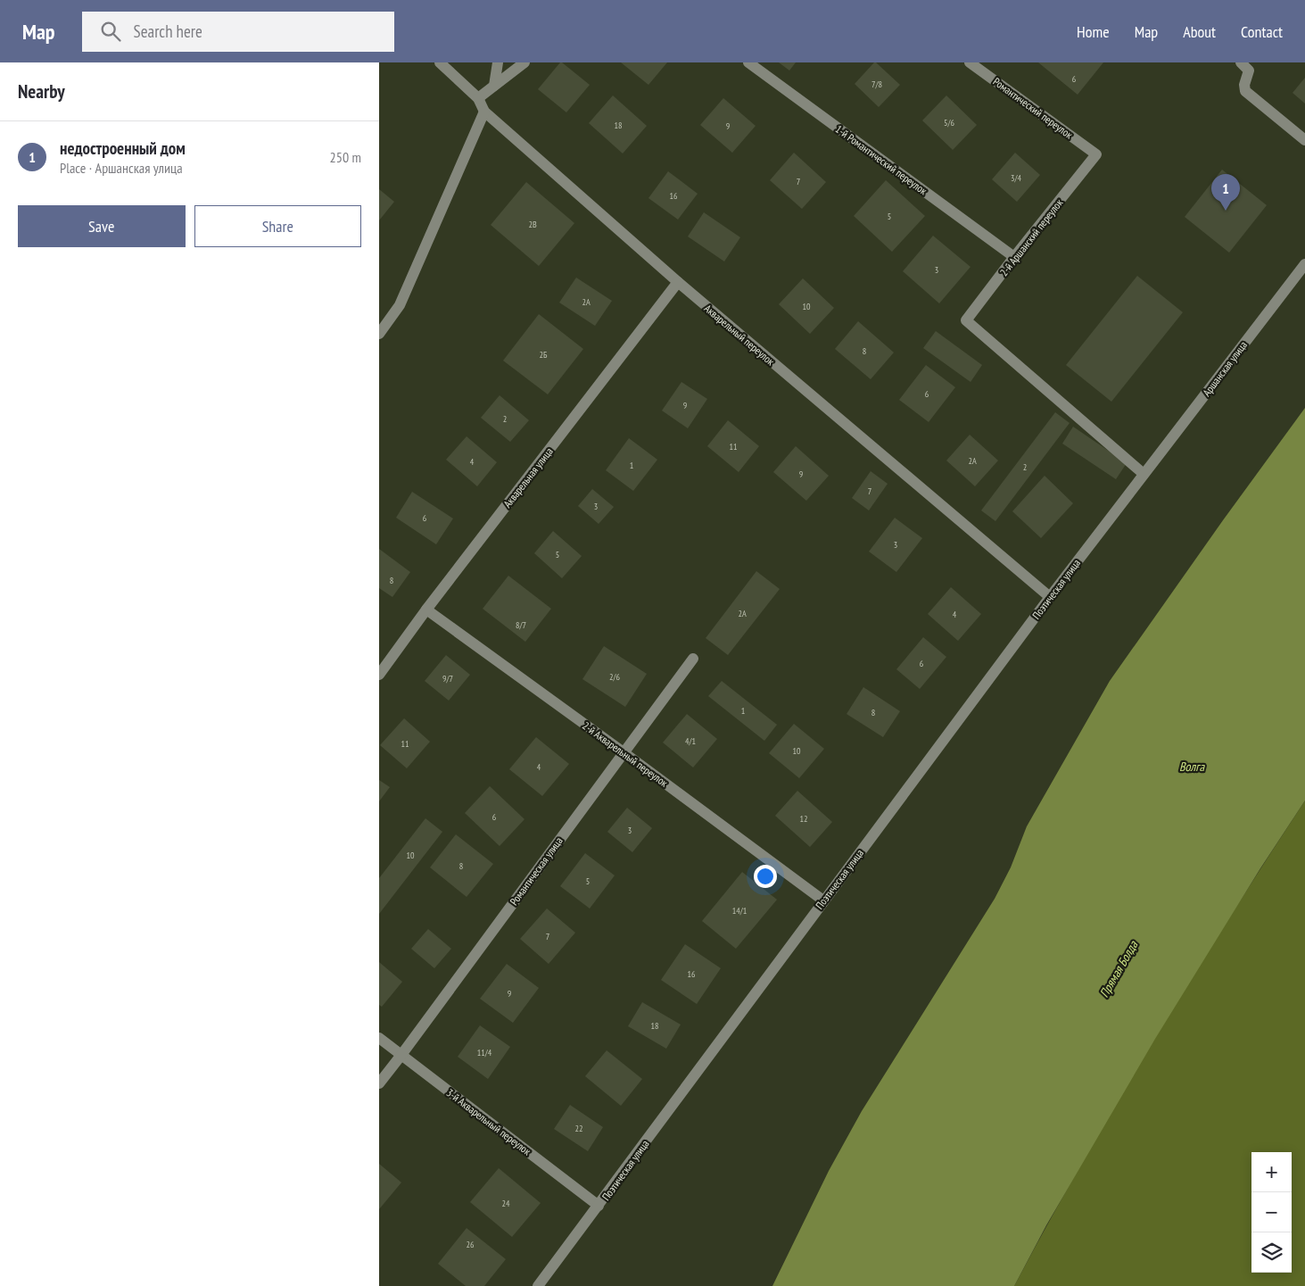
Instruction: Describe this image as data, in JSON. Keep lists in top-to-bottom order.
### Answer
{
  "streets": {
    "street": [
      "Романтический переулок",
      "1-й Романтический переулок",
      "2-й Аршанский переулок",
      "Акварельный переулок",
      "Аршанская улица",
      "Акварельная улица",
      "Поэтическая улица",
      "2-й Акварельный переулок",
      "Романтическая улица",
      "3-й Акварельный переулок"
    ]
  },
  "crossings": [
    ["Романтический переулок", "2-й Аршанский переулок"],
    ["1-й Романтический переулок", "2-й Аршанский переулок"],
    ["2-й Аршанский переулок", "Аршанская улица"],
    ["2-й Аршанский переулок", "Поэтическая улица"],
    ["Акварельный переулок", "Акварельная улица"],
    ["Акварельный переулок", "Поэтическая улица"],
    ["Аршанская улица", "Поэтическая улица"],
    ["Акварельная улица", "2-й Акварельный переулок"],
    ["Поэтическая улица", "2-й Акварельный переулок"],
    ["Поэтическая улица", "3-й Акварельный переулок"],
    ["2-й Акварельный переулок", "Романтическая улица"],
    ["Романтическая улица", "3-й Акварельный переулок"]
  ],
  "water": ["Волга", "Прямая Болда"],
  "house_numbers": [
    "6",
    "7/8",
    "5/6",
    "18",
    "9",
    "3/4",
    "7",
    "16",
    "5",
    "2В",
    "3",
    "2А",
    "10",
    "8",
    "2Б",
    "6",
    "9",
    "2",
    "11",
    "2А",
    "4",
    "1",
    "2",
    "9",
    "7",
    "3",
    "6",
    "3",
    "5",
    "8",
    "2А",
    "4",
    "8/7",
    "6",
    "2/6",
    "9/7",
    "1",
    "8",
    "4/1",
    "11",
    "10",
    "4",
    "6",
    "12",
    "3",
    "10",
    "8",
    "5",
    "14/1",
    "7",
    "16",
    "9",
    "18",
    "11/4",
    "22",
    "24",
    "26"
  ],
  "page": {
    "header": "Map",
    "search": "Search here",
    "nav": [
      "Home",
      "Map",
      "About",
      "Contact"
    ],
    "heading": "Nearby",
    "list": [
      {
        "mark": "1",
        "name": "недостроенный дом",
        "note": "Place · Аршанская улица",
        "value": "250 m"
      }
    ],
    "pins": "1",
    "buttons": ["Save", "Share"],
    "map_buttons": ["+", "−"]
  }
}
